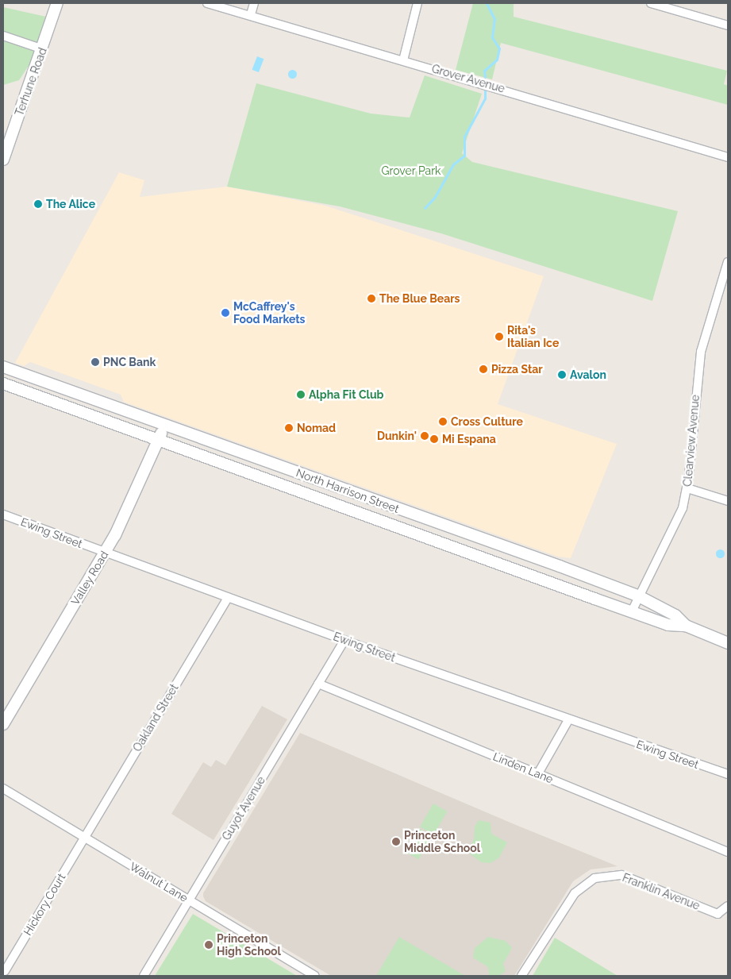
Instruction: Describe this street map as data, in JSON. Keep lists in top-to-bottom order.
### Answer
{
  "streets": {
    "street": [
      "Grover Avenue",
      "Terhune Road",
      "Clearview Avenue",
      "North Harrison Street",
      "Ewing Street",
      "Valley Road",
      "Oakland Street",
      "Linden Lane",
      "Guyot Avenue",
      "Walnut Lane",
      "Franklin Avenue",
      "Hickory Court"
    ]
  },
  "crossings": [
    ["Clearview Avenue", "North Harrison Street"],
    ["North Harrison Street", "Valley Road"],
    ["Ewing Street", "Valley Road"],
    ["Ewing Street", "Oakland Street"],
    ["Ewing Street", "Guyot Avenue"],
    ["Oakland Street", "Walnut Lane"],
    ["Oakland Street", "Hickory Court"],
    ["Linden Lane", "Guyot Avenue"],
    ["Guyot Avenue", "Walnut Lane"],
    ["Walnut Lane", "Hickory Court"]
  ],
  "parks": ["Grover Park"],
  "places": [
    "The Alice",
    "The Blue Bears",
    "McCaffrey's Food Markets",
    "Rita's Italian Ice",
    "PNC Bank",
    "Pizza Star",
    "Avalon",
    "Alpha Fit Club",
    "Cross Culture",
    "Nomad",
    "Dunkin'",
    "Mi Espana",
    "Princeton Middle School",
    "Princeton High School"
  ]
}
